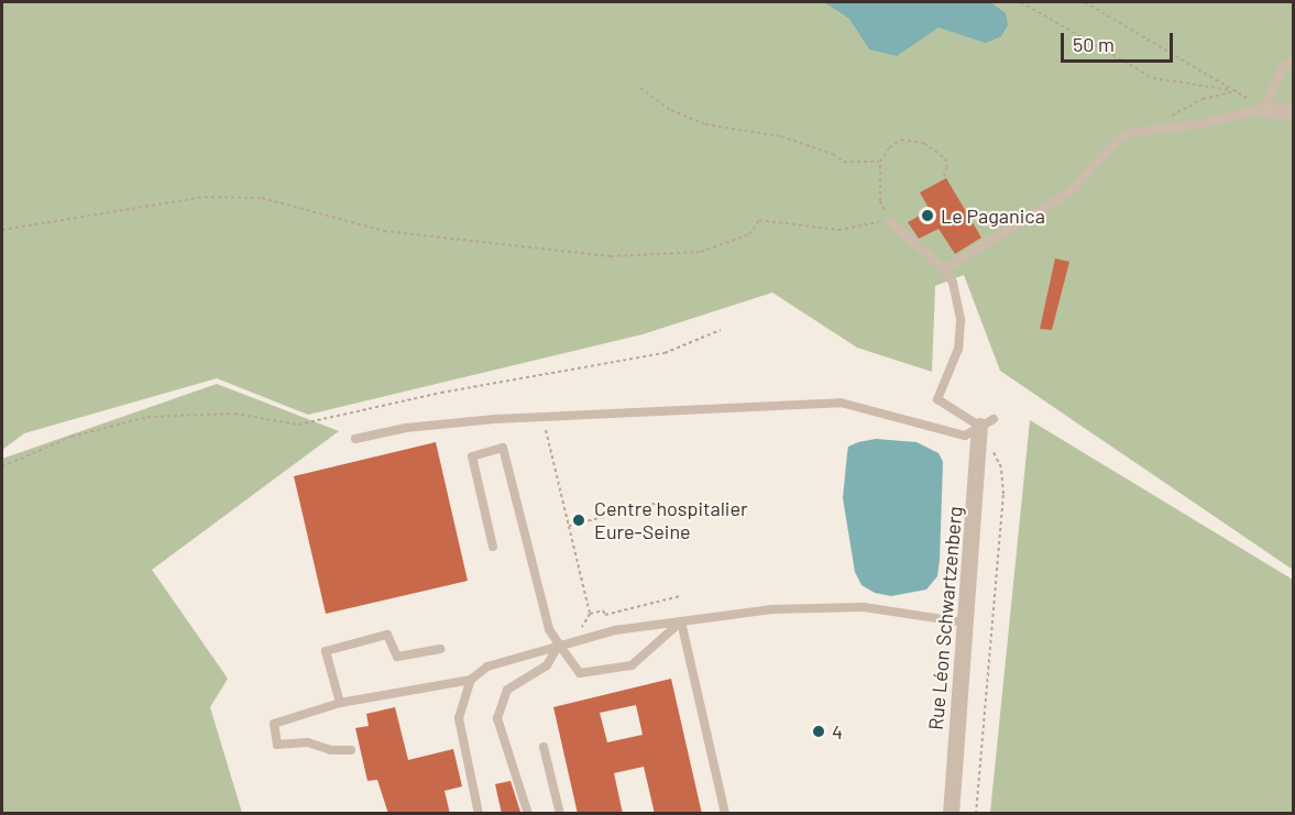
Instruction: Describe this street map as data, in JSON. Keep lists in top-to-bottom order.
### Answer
{
  "streets": {
    "street": ["Rue Léon Schwartzenberg"]
  },
  "places": ["Le Paganica", "Centre hospitalier Eure-Seine", "4"],
  "scale_bar": "50 m"
}
